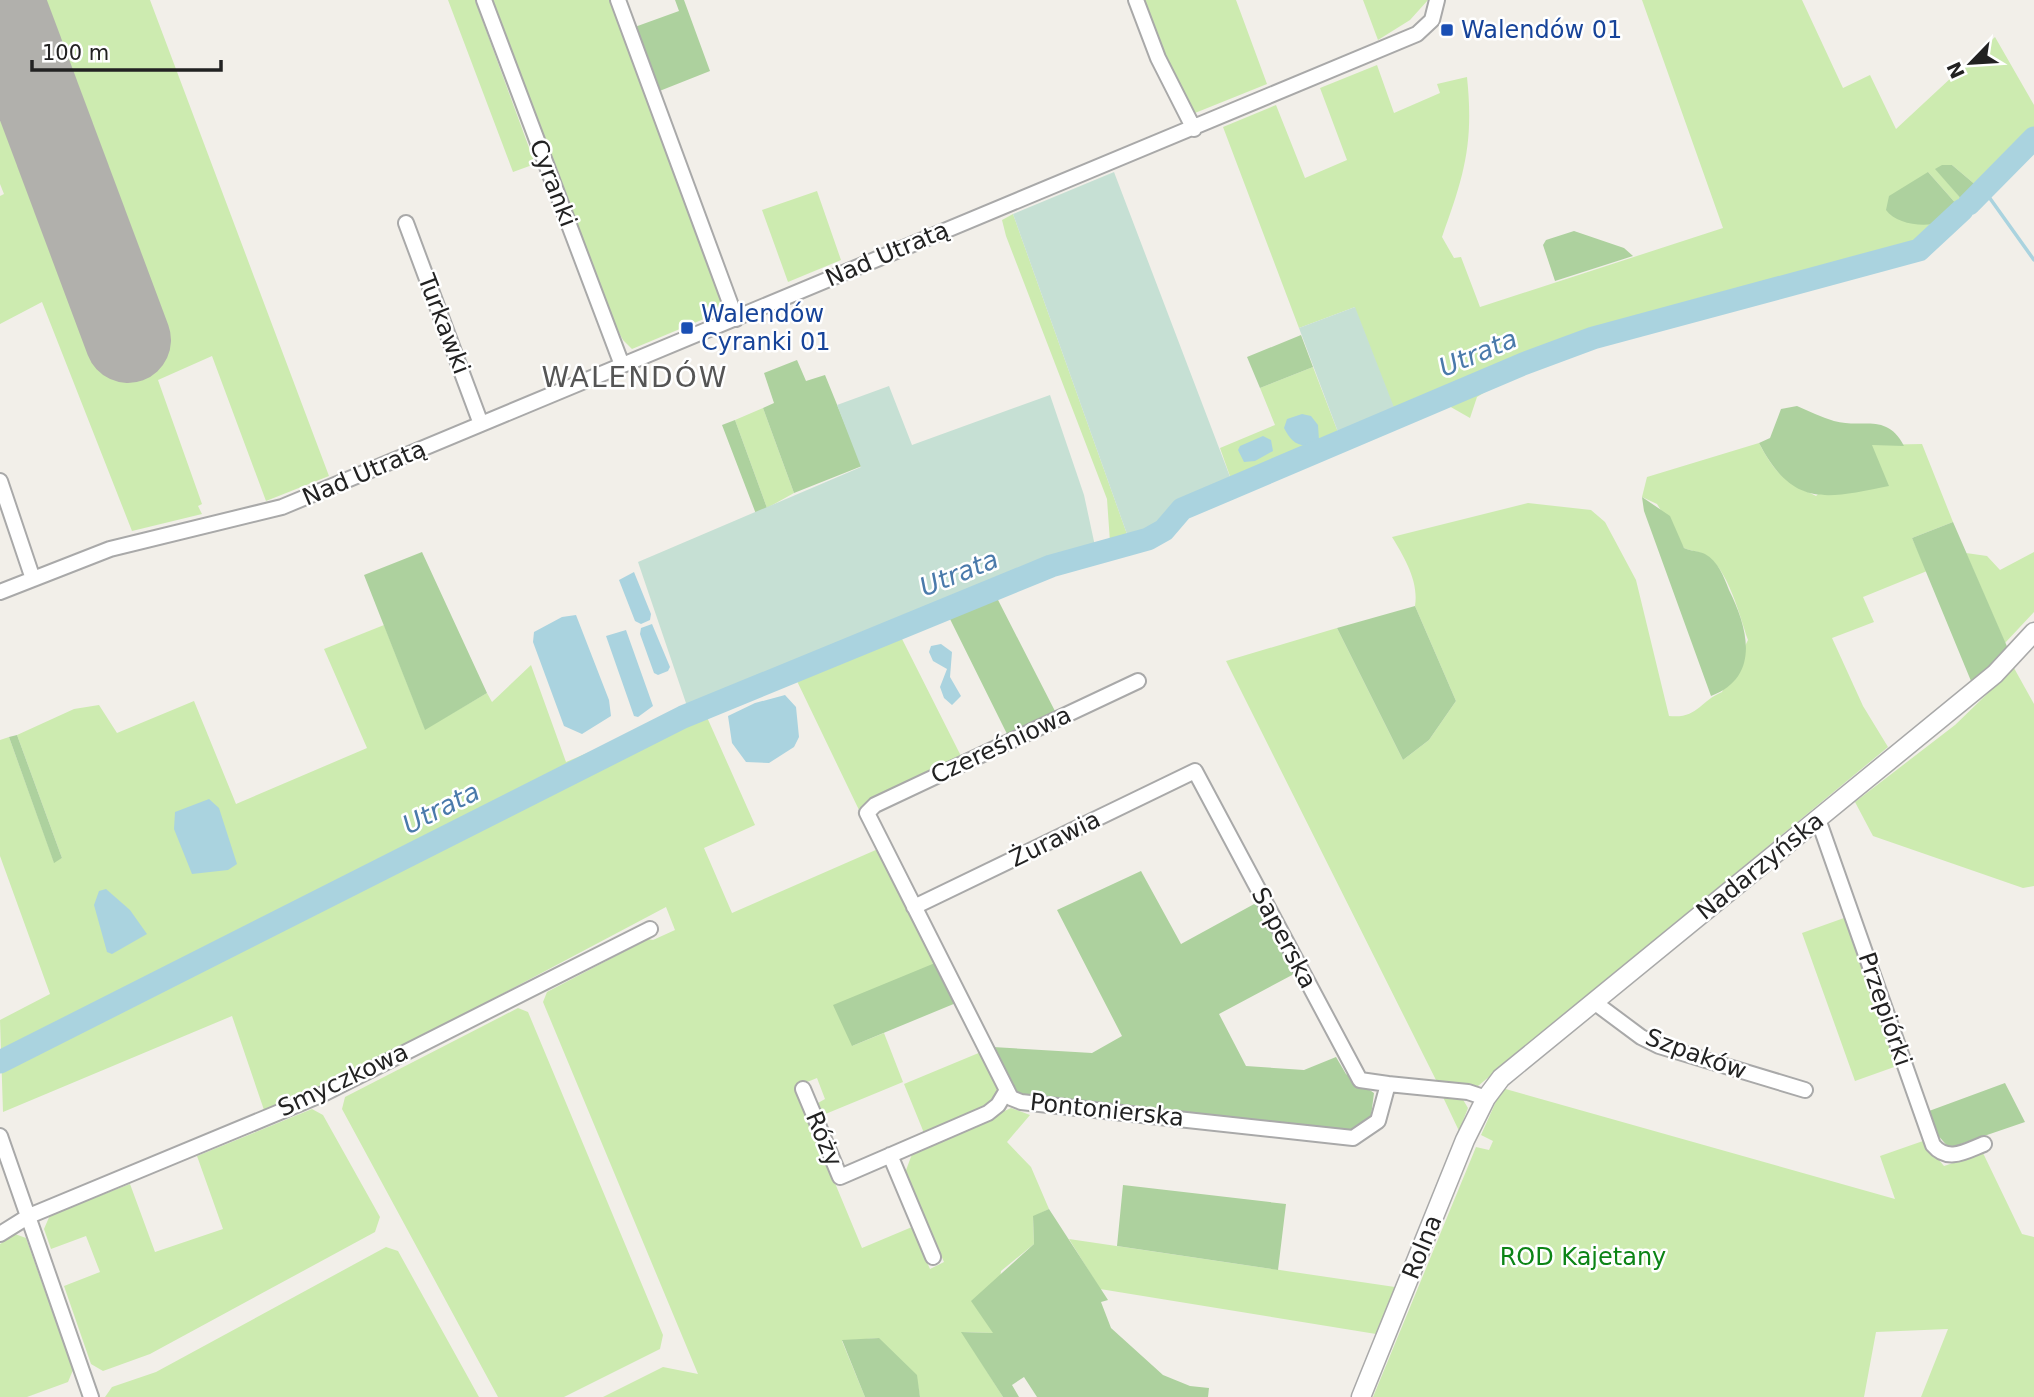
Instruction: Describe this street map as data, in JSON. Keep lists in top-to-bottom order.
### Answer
{
  "streets": {
    "street": [
      "Cyranki",
      "Nad Utratą",
      "Turkawki",
      "Czereśniowa",
      "Żurawia",
      "Nadarzyńska",
      "Saperska",
      "Przepiórki",
      "Szpaków",
      "Smyczkowa",
      "Pontonierska",
      "Róży",
      "Rolna"
    ]
  },
  "crossings": [
    ["Cyranki", "Nad Utratą"],
    ["Nad Utratą", "Turkawki"],
    ["Czereśniowa", "Pontonierska"],
    ["Żurawia", "Saperska"],
    ["Żurawia", "Pontonierska"],
    ["Nadarzyńska", "Przepiórki"],
    ["Nadarzyńska", "Szpaków"],
    ["Nadarzyńska", "Rolna"],
    ["Saperska", "Pontonierska"],
    ["Pontonierska", "Róży"]
  ],
  "districts": ["WALENDÓW"],
  "water": ["Utrata"],
  "parks": ["ROD Kajetany"],
  "places": {
    "transit": ["Walendów 01", "Walendów Cyranki 01"]
  },
  "scale_bar": "100 m",
  "north": "bottom left"
}
